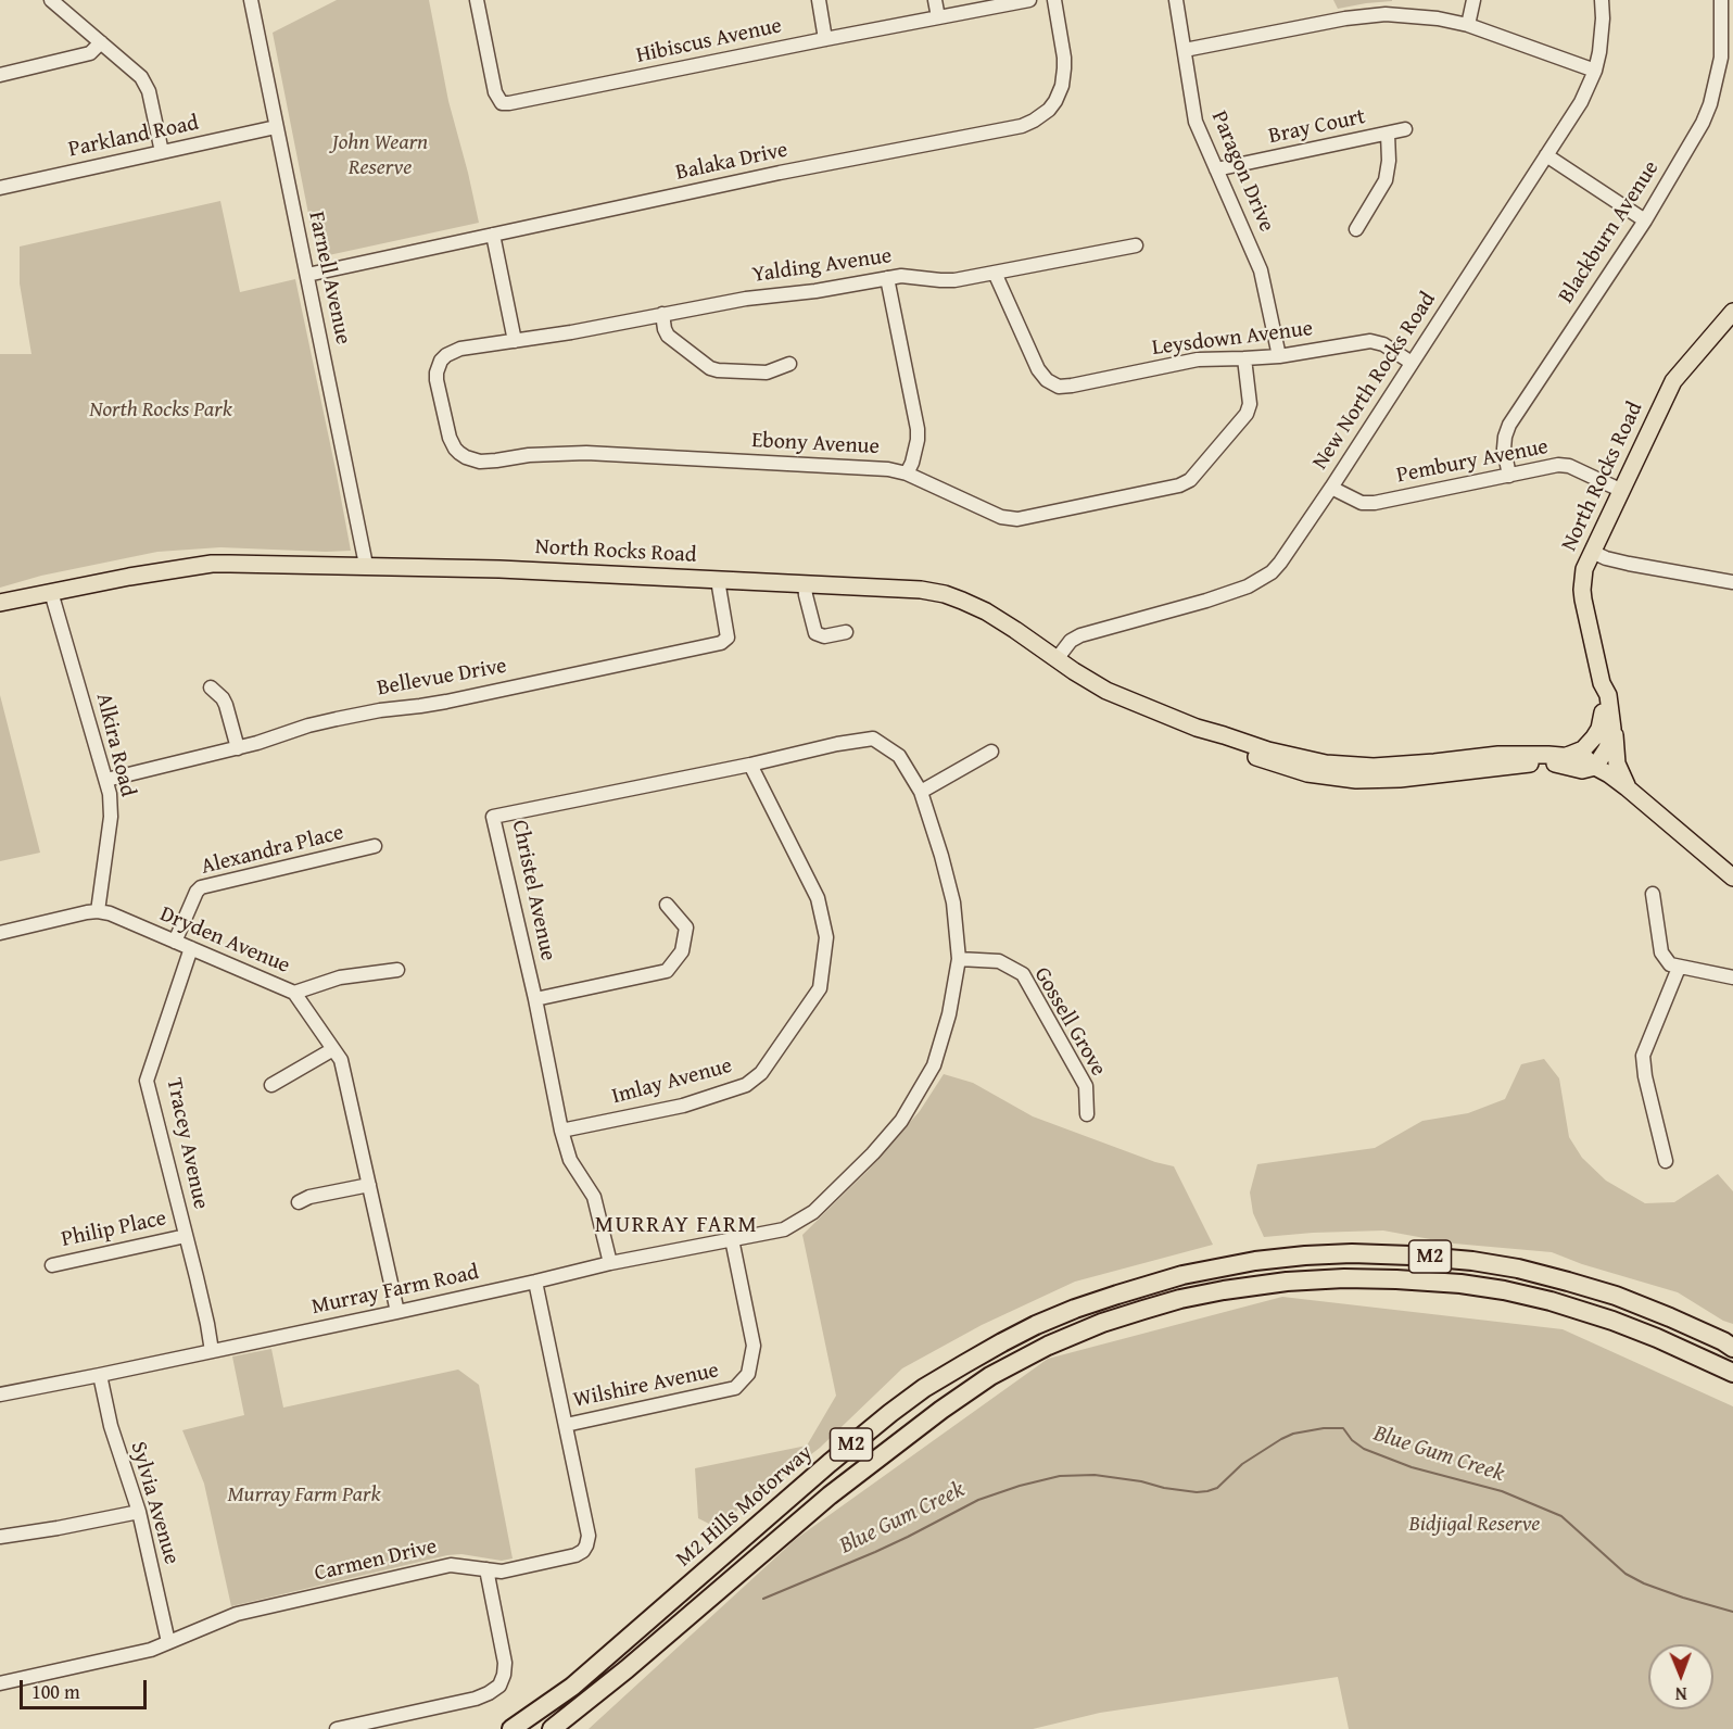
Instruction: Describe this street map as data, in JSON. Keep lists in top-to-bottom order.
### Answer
{
  "streets": {
    "highway": ["M2", "M2 Hills Motorway"],
    "main road": ["North Rocks Road"],
    "street": [
      "Hibiscus Avenue",
      "Bray Court",
      "Parkland Road",
      "Balaka Drive",
      "Paragon Drive",
      "Blackburn Avenue",
      "Yalding Avenue",
      "Farnell Avenue",
      "Leysdown Avenue",
      "New North Rocks Road",
      "Ebony Avenue",
      "Pembury Avenue",
      "Bellevue Drive",
      "Alkira Road",
      "Alexandra Place",
      "Christel Avenue",
      "Dryden Avenue",
      "Gossell Grove",
      "Imlay Avenue",
      "Tracey Avenue",
      "Philip Place",
      "Murray Farm Road",
      "Wilshire Avenue",
      "Sylvia Avenue",
      "Carmen Drive"
    ]
  },
  "crossings": [
    ["Bray Court", "Paragon Drive"],
    ["Parkland Road", "Farnell Avenue"],
    ["Balaka Drive", "Farnell Avenue"],
    ["Paragon Drive", "Leysdown Avenue"],
    ["Blackburn Avenue", "Pembury Avenue"],
    ["Yalding Avenue", "Leysdown Avenue"],
    ["Yalding Avenue", "Ebony Avenue"],
    ["Farnell Avenue", "North Rocks Road"],
    ["Leysdown Avenue", "New North Rocks Road"],
    ["Leysdown Avenue", "Ebony Avenue"],
    ["New North Rocks Road", "Pembury Avenue"],
    ["New North Rocks Road", "North Rocks Road"],
    ["Pembury Avenue", "North Rocks Road"],
    ["North Rocks Road", "Bellevue Drive"],
    ["North Rocks Road", "Alkira Road"],
    ["Bellevue Drive", "Alkira Road"],
    ["Alkira Road", "Dryden Avenue"],
    ["Alexandra Place", "Dryden Avenue"],
    ["Christel Avenue", "Gossell Grove"],
    ["Christel Avenue", "Imlay Avenue"],
    ["Christel Avenue", "Murray Farm Road"],
    ["Christel Avenue", "Wilshire Avenue"],
    ["Dryden Avenue", "Tracey Avenue"],
    ["Dryden Avenue", "Murray Farm Road"],
    ["Tracey Avenue", "Philip Place"],
    ["Tracey Avenue", "Murray Farm Road"],
    ["Murray Farm Road", "Wilshire Avenue"],
    ["Murray Farm Road", "Sylvia Avenue"],
    ["Wilshire Avenue", "Carmen Drive"],
    ["Sylvia Avenue", "Carmen Drive"]
  ],
  "districts": ["MURRAY FARM"],
  "water": ["Blue Gum Creek"],
  "parks": [
    "John Wearn Reserve",
    "North Rocks Park",
    "Murray Farm Park",
    "Bidjigal Reserve"
  ],
  "scale_bar": "100 m",
  "north": "bottom"
}
